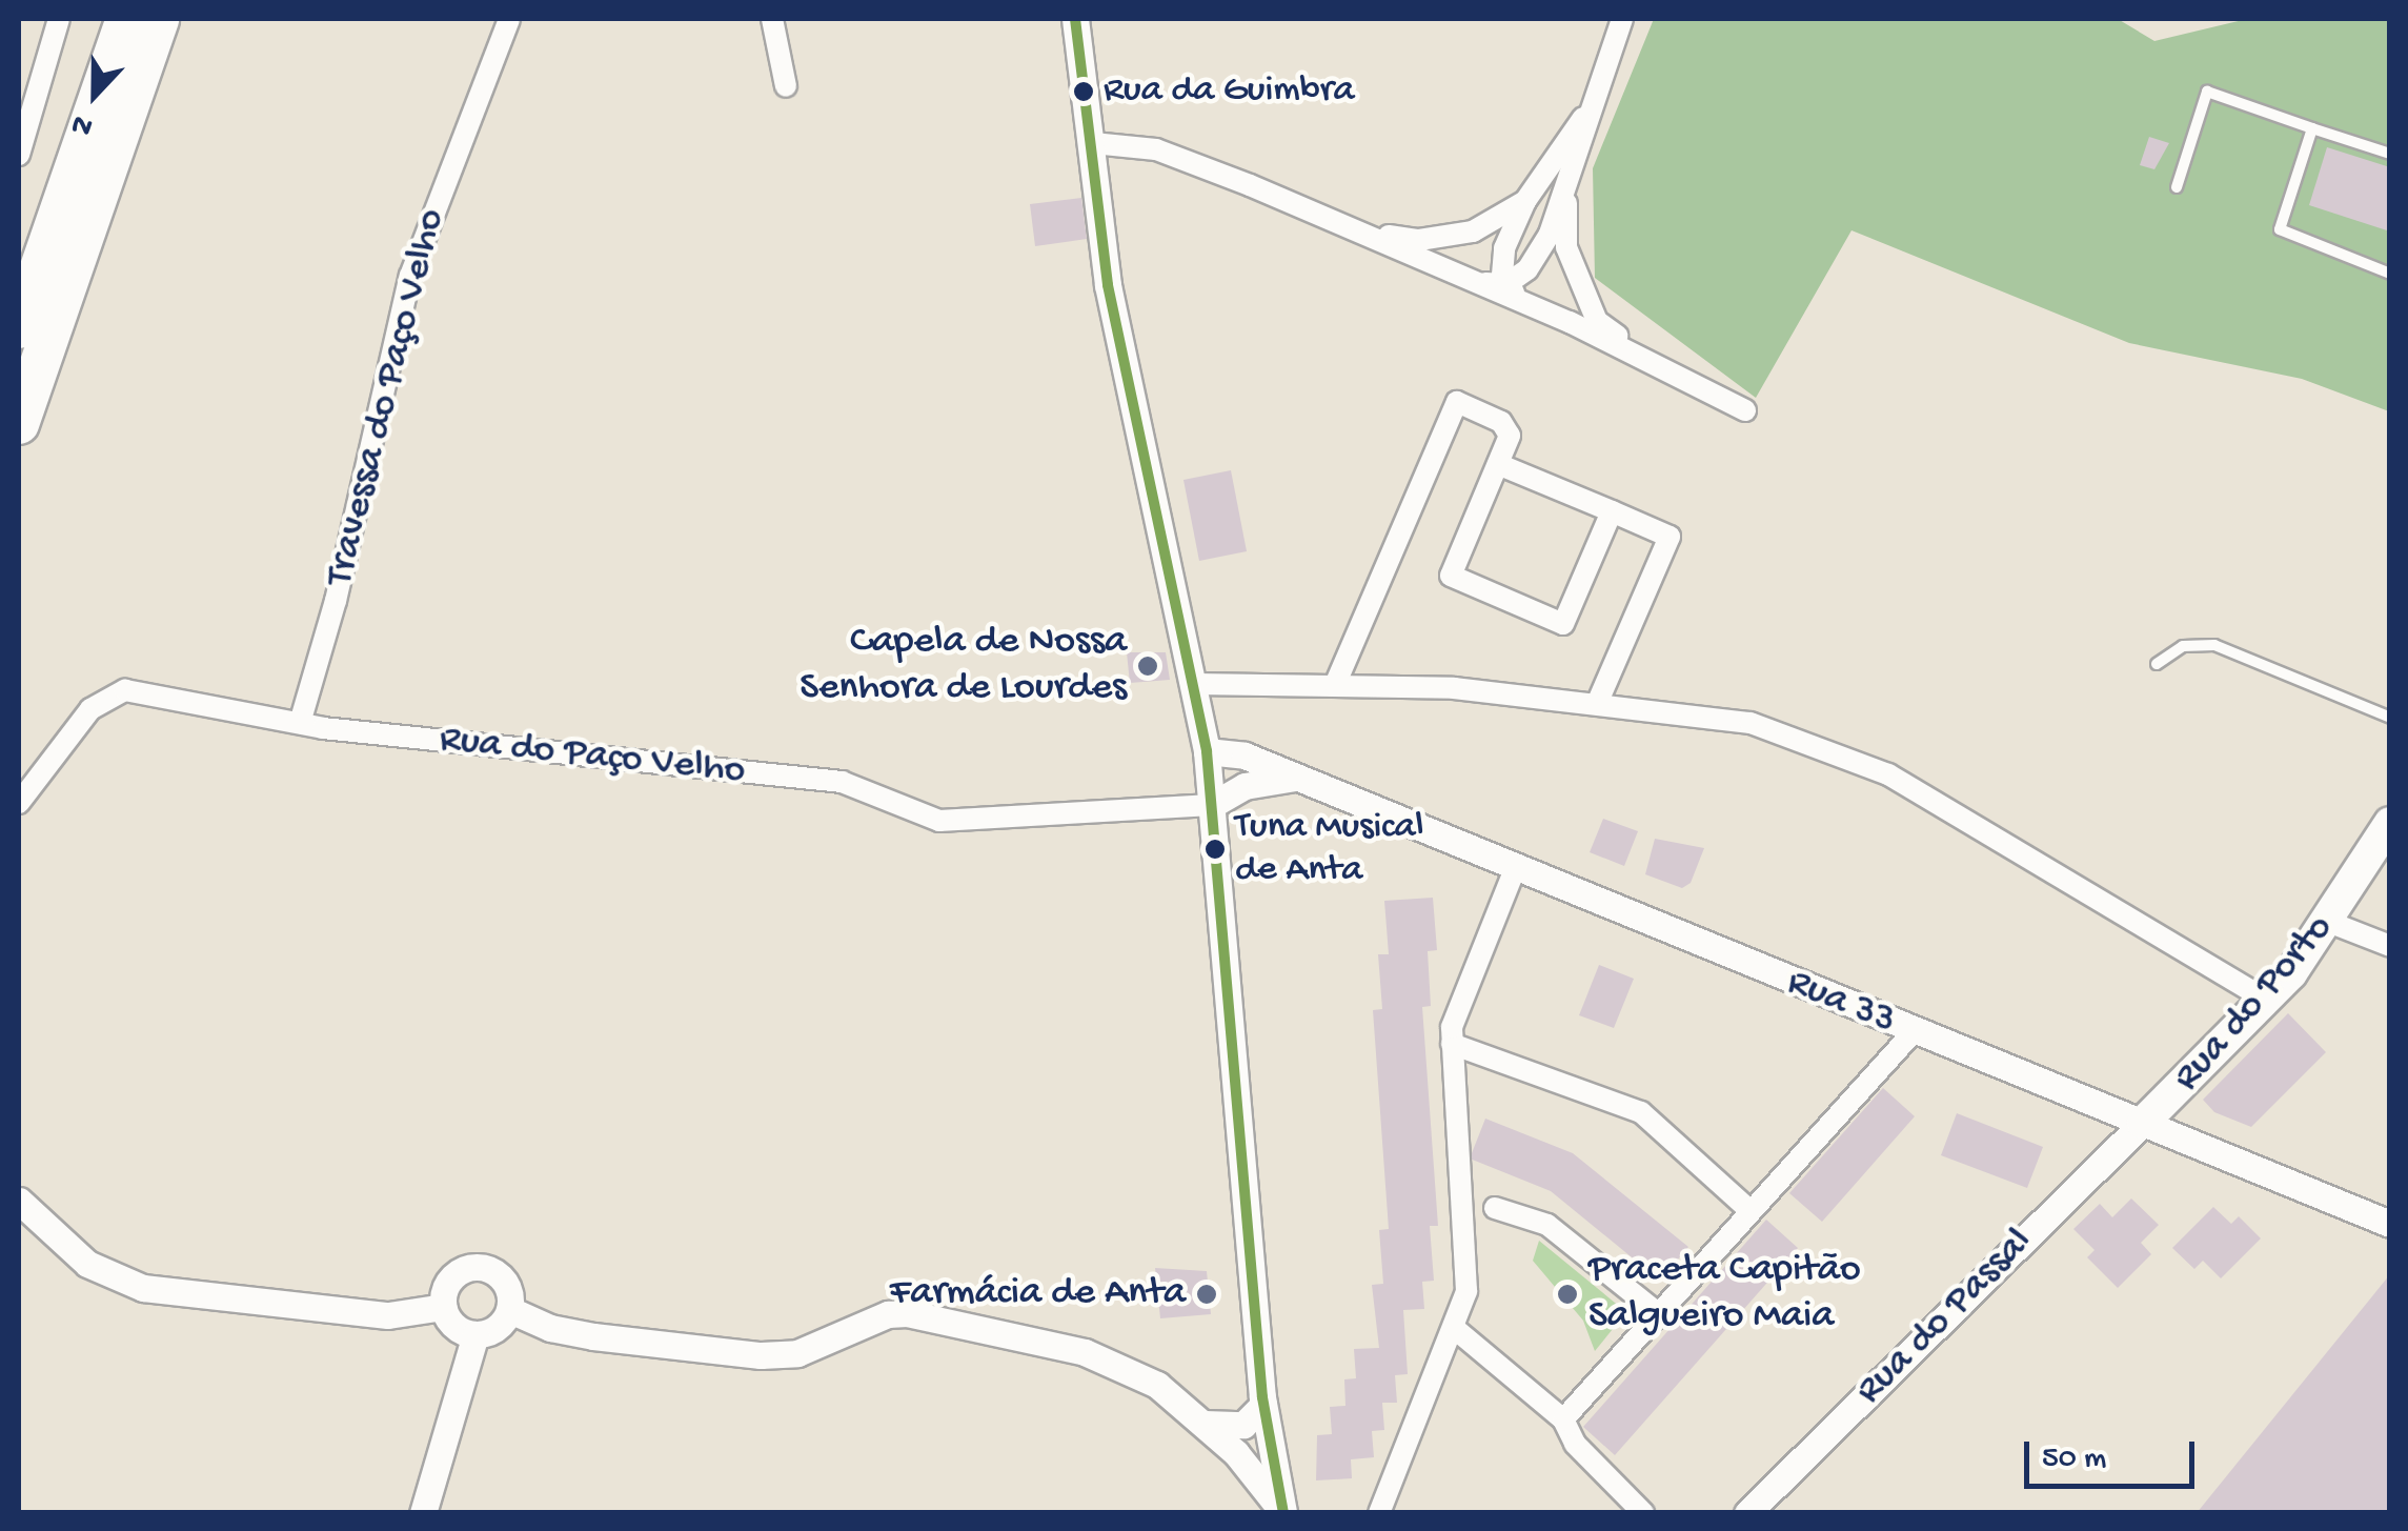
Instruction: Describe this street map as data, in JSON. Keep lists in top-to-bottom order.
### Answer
{
  "streets": {
    "main road": ["Rua do Porto"],
    "street": [
      "Travessa do Paço Velho",
      "Rua do Paço Velho",
      "Rua 33",
      "Rua do Passal"
    ]
  },
  "crossings": [
    ["Travessa do Paço Velho", "Rua do Paço Velho"],
    ["Rua 33", "Rua do Porto"],
    ["Rua 33", "Rua do Passal"],
    ["Rua do Porto", "Rua do Passal"]
  ],
  "places": [
    "Rua da Guimbra",
    "Capela de Nossa Senhora de Lourdes",
    "Tuna Musical de Anta",
    "Farmácia de Anta",
    "Praceta Capitão Salgueiro Maia"
  ],
  "scale_bar": "50 m",
  "north": "bottom"
}
